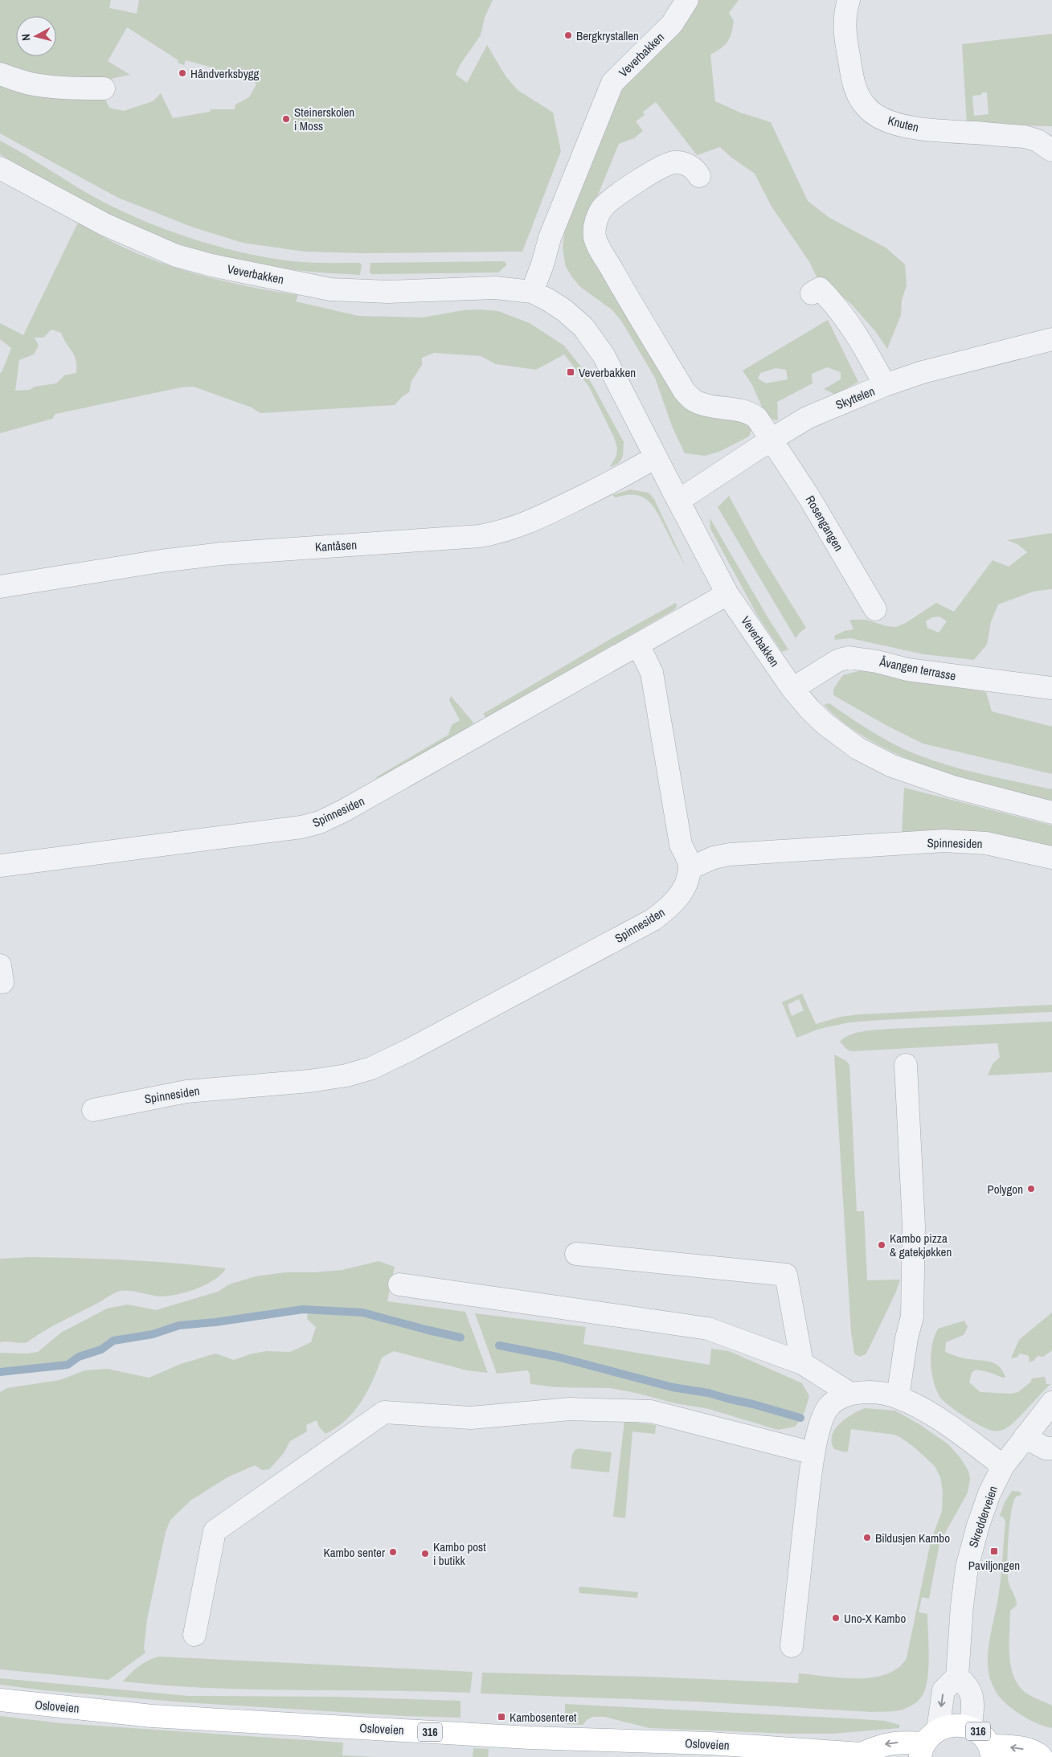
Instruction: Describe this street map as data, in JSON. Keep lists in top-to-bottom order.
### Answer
{
  "streets": {
    "main road": ["Osloveien", "316"],
    "street": [
      "Veverbakken",
      "Knuten",
      "Skyttelen",
      "Rosengangen",
      "Kantåsen",
      "Åvangen terrasse",
      "Spinnesiden",
      "Skredderveien"
    ]
  },
  "crossings": [
    ["Veverbakken", "Skyttelen"],
    ["Veverbakken", "Kantåsen"],
    ["Veverbakken", "Åvangen terrasse"],
    ["Veverbakken", "Spinnesiden"],
    ["Skyttelen", "Rosengangen"],
    ["Osloveien", "316"]
  ],
  "places": {
    "other": [
      "Bergkrystallen",
      "Håndverksbygg",
      "Steinerskolen i Moss",
      "Polygon",
      "Kambo pizza & gatekjøkken",
      "Bildusjen Kambo",
      "Kambo senter",
      "Kambo post i butikk",
      "Uno-X Kambo"
    ],
    "transit": ["Veverbakken", "Paviljongen", "Kambosenteret"]
  },
  "north": "left"
}
